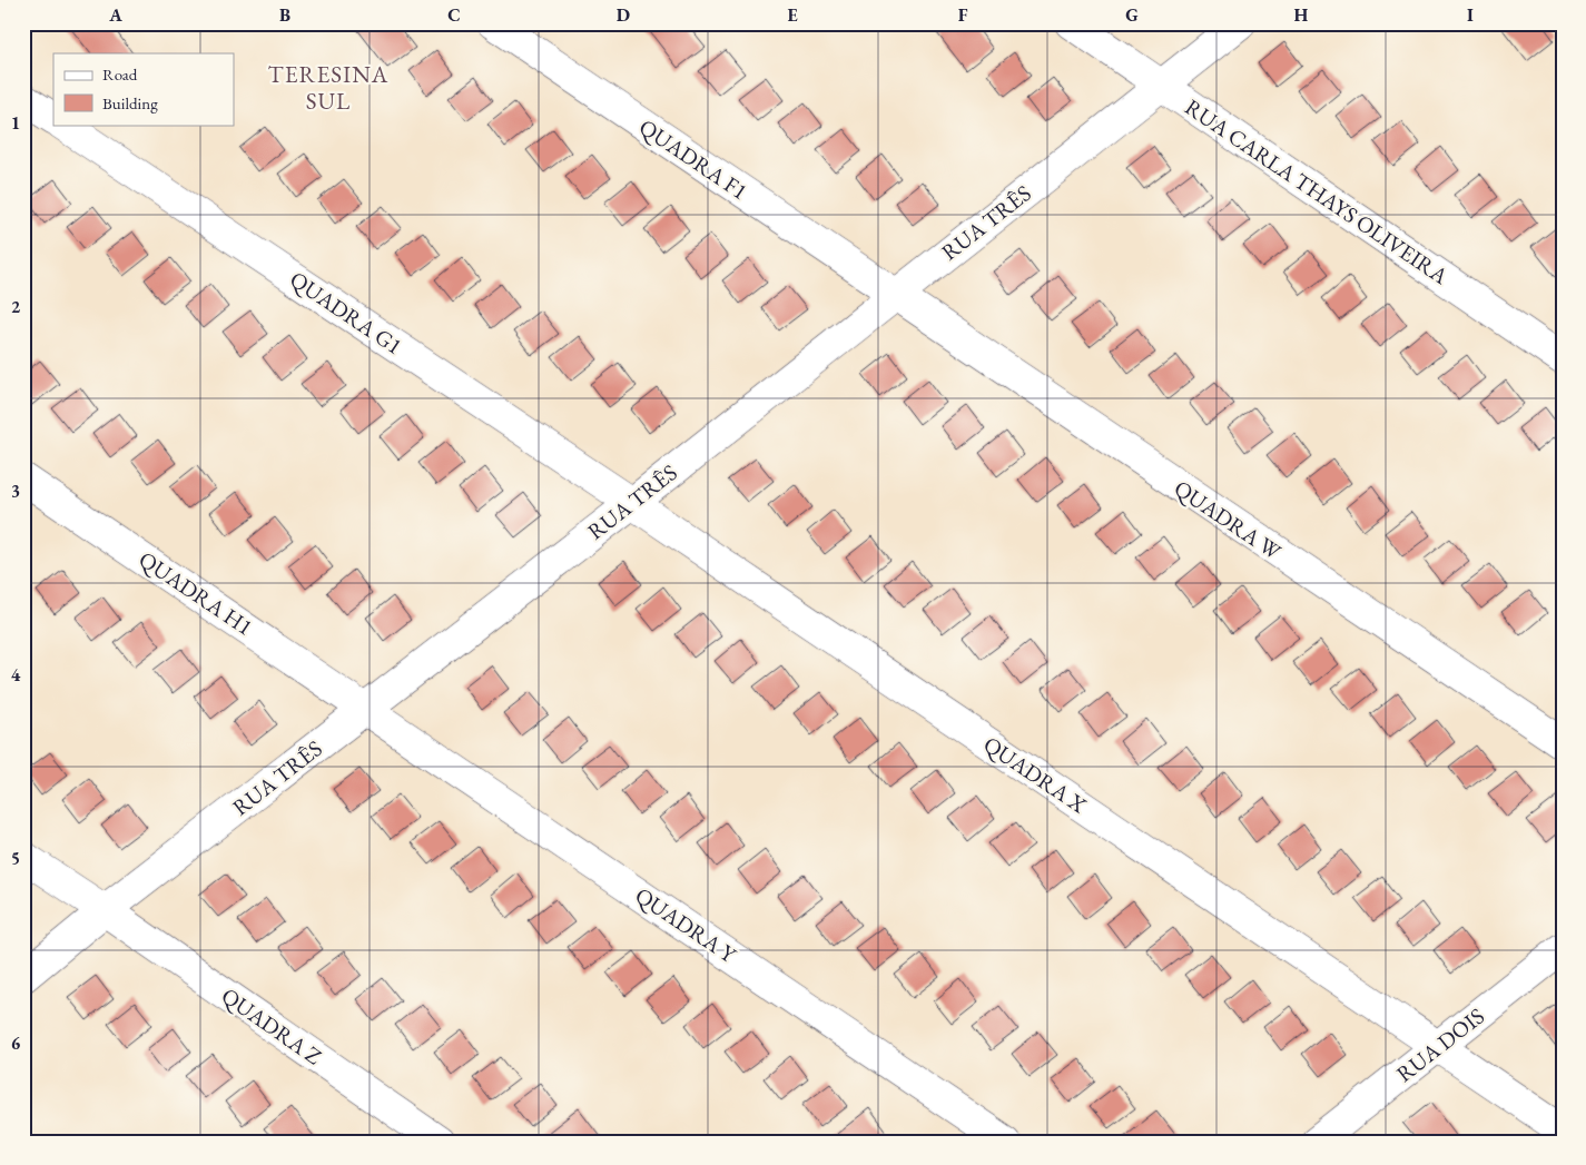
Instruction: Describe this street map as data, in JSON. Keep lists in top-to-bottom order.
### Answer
{
  "streets": {
    "street": [
      "QUADRA F1",
      "RUA CARLA THAYS OLIVEIRA",
      "RUA TRÊS",
      "QUADRA G1",
      "QUADRA W",
      "QUADRA H1",
      "QUADRA X",
      "QUADRA Y",
      "QUADRA Z",
      "RUA DOIS"
    ]
  },
  "crossings": [
    ["QUADRA F1", "RUA TRÊS"],
    ["QUADRA F1", "QUADRA W"],
    ["RUA CARLA THAYS OLIVEIRA", "RUA TRÊS"],
    ["RUA TRÊS", "QUADRA G1"],
    ["RUA TRÊS", "QUADRA W"],
    ["RUA TRÊS", "QUADRA H1"],
    ["RUA TRÊS", "QUADRA X"],
    ["RUA TRÊS", "QUADRA Y"],
    ["RUA TRÊS", "QUADRA Z"],
    ["QUADRA G1", "QUADRA X"],
    ["QUADRA H1", "QUADRA Y"],
    ["QUADRA X", "RUA DOIS"]
  ],
  "districts": ["TERESINA SUL"],
  "legend": ["Road", "Building"],
  "grid": {
    "columns": [
      "A",
      "B",
      "C",
      "D",
      "E",
      "F",
      "G",
      "H",
      "I"
    ],
    "rows": [
      "1",
      "2",
      "3",
      "4",
      "5",
      "6"
    ]
  }
}
